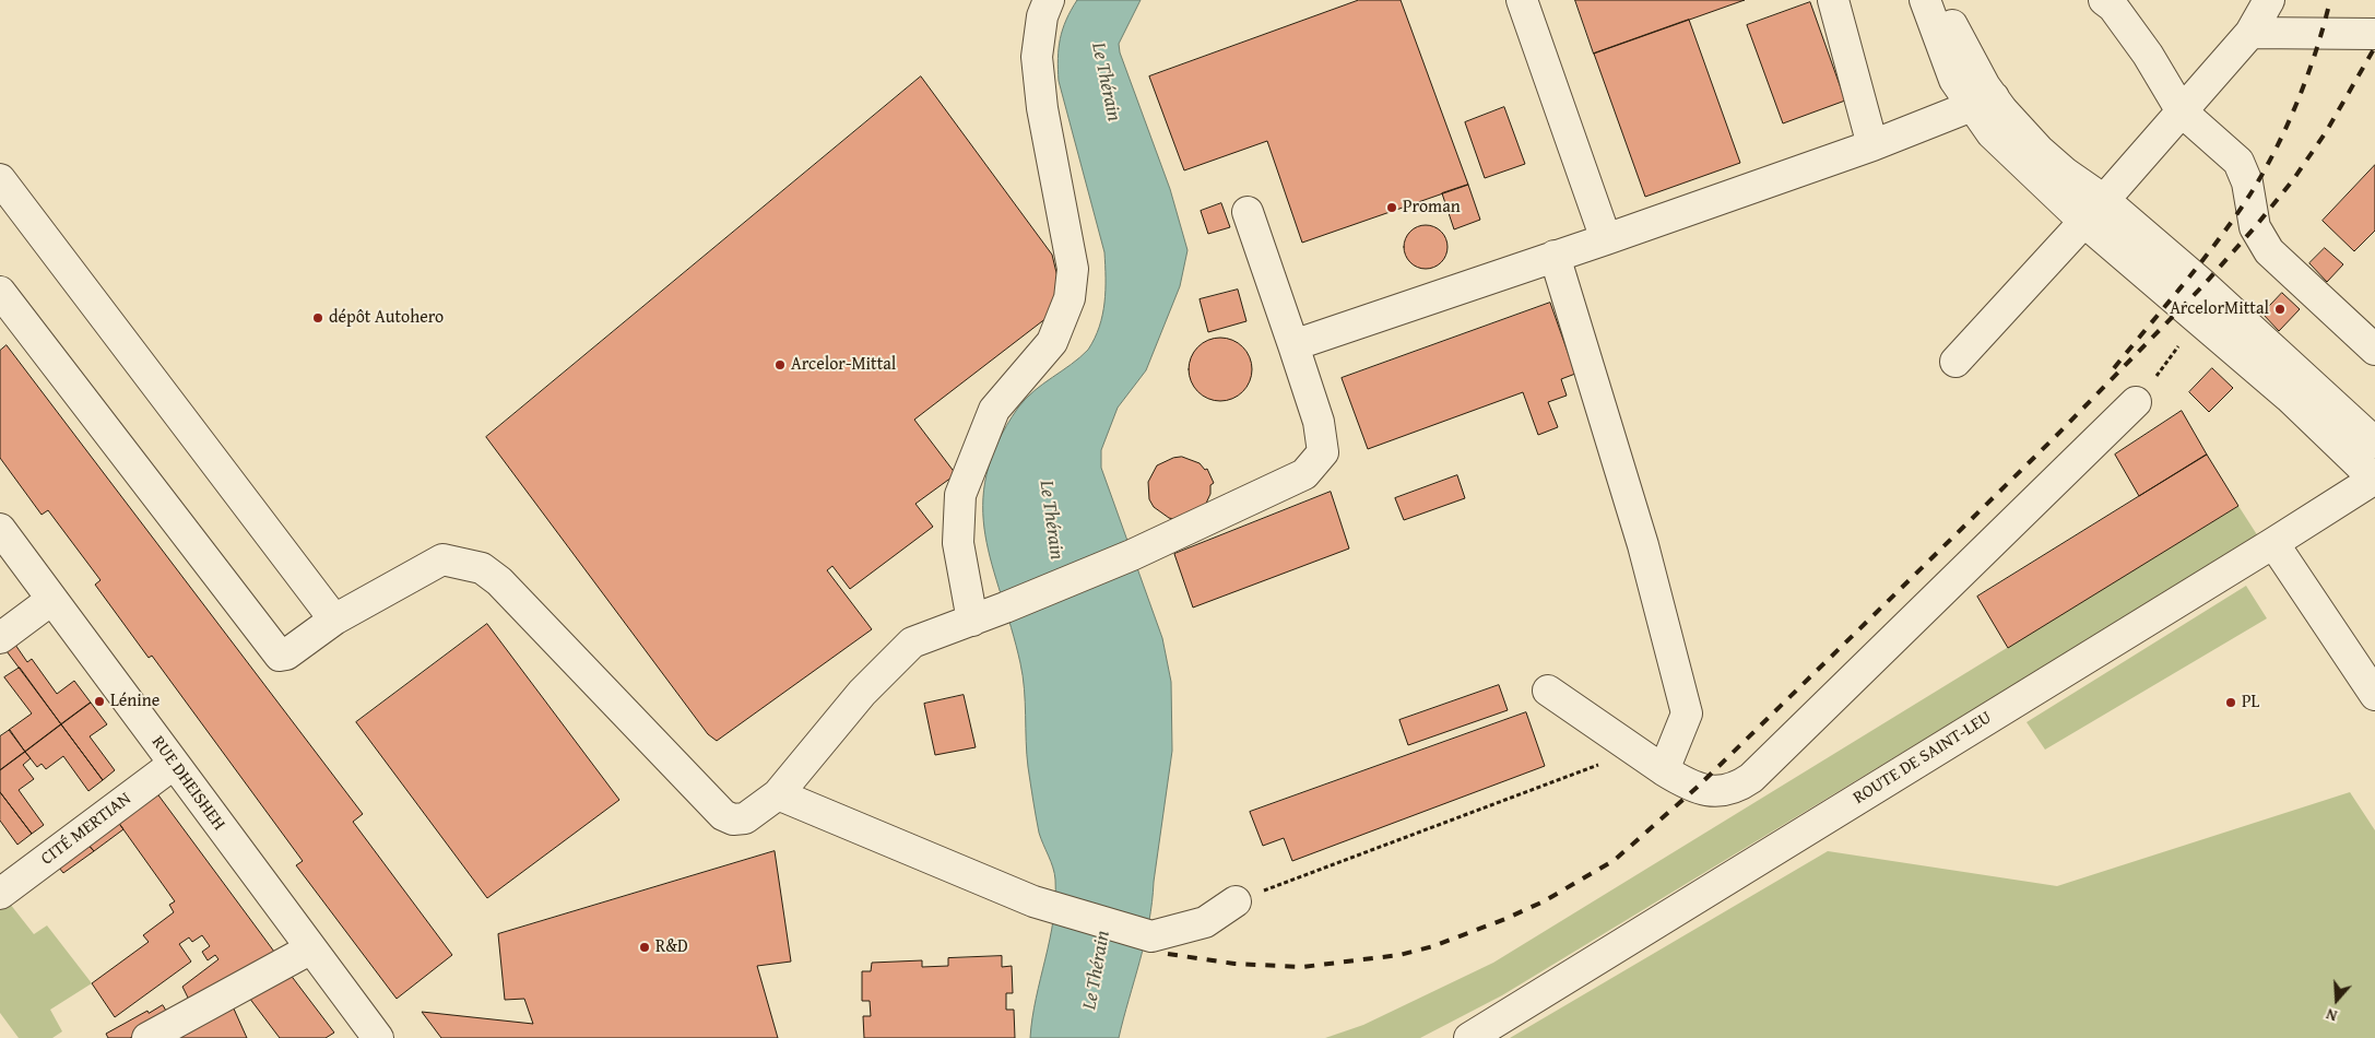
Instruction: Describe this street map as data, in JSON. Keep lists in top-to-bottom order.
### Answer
{
  "streets": {
    "street": ["ROUTE DE SAINT-LEU", "RUE DHEISHEH", "CITÉ MERTIAN"]
  },
  "crossings": [
    ["RUE DHEISHEH", "CITÉ MERTIAN"]
  ],
  "water": ["Le Thérain"],
  "places": [
    "Proman",
    "ArcelorMittal",
    "dépôt Autohero",
    "Arcelor-Mittal",
    "Lénine",
    "PL",
    "R&D"
  ],
  "north": "bottom"
}
